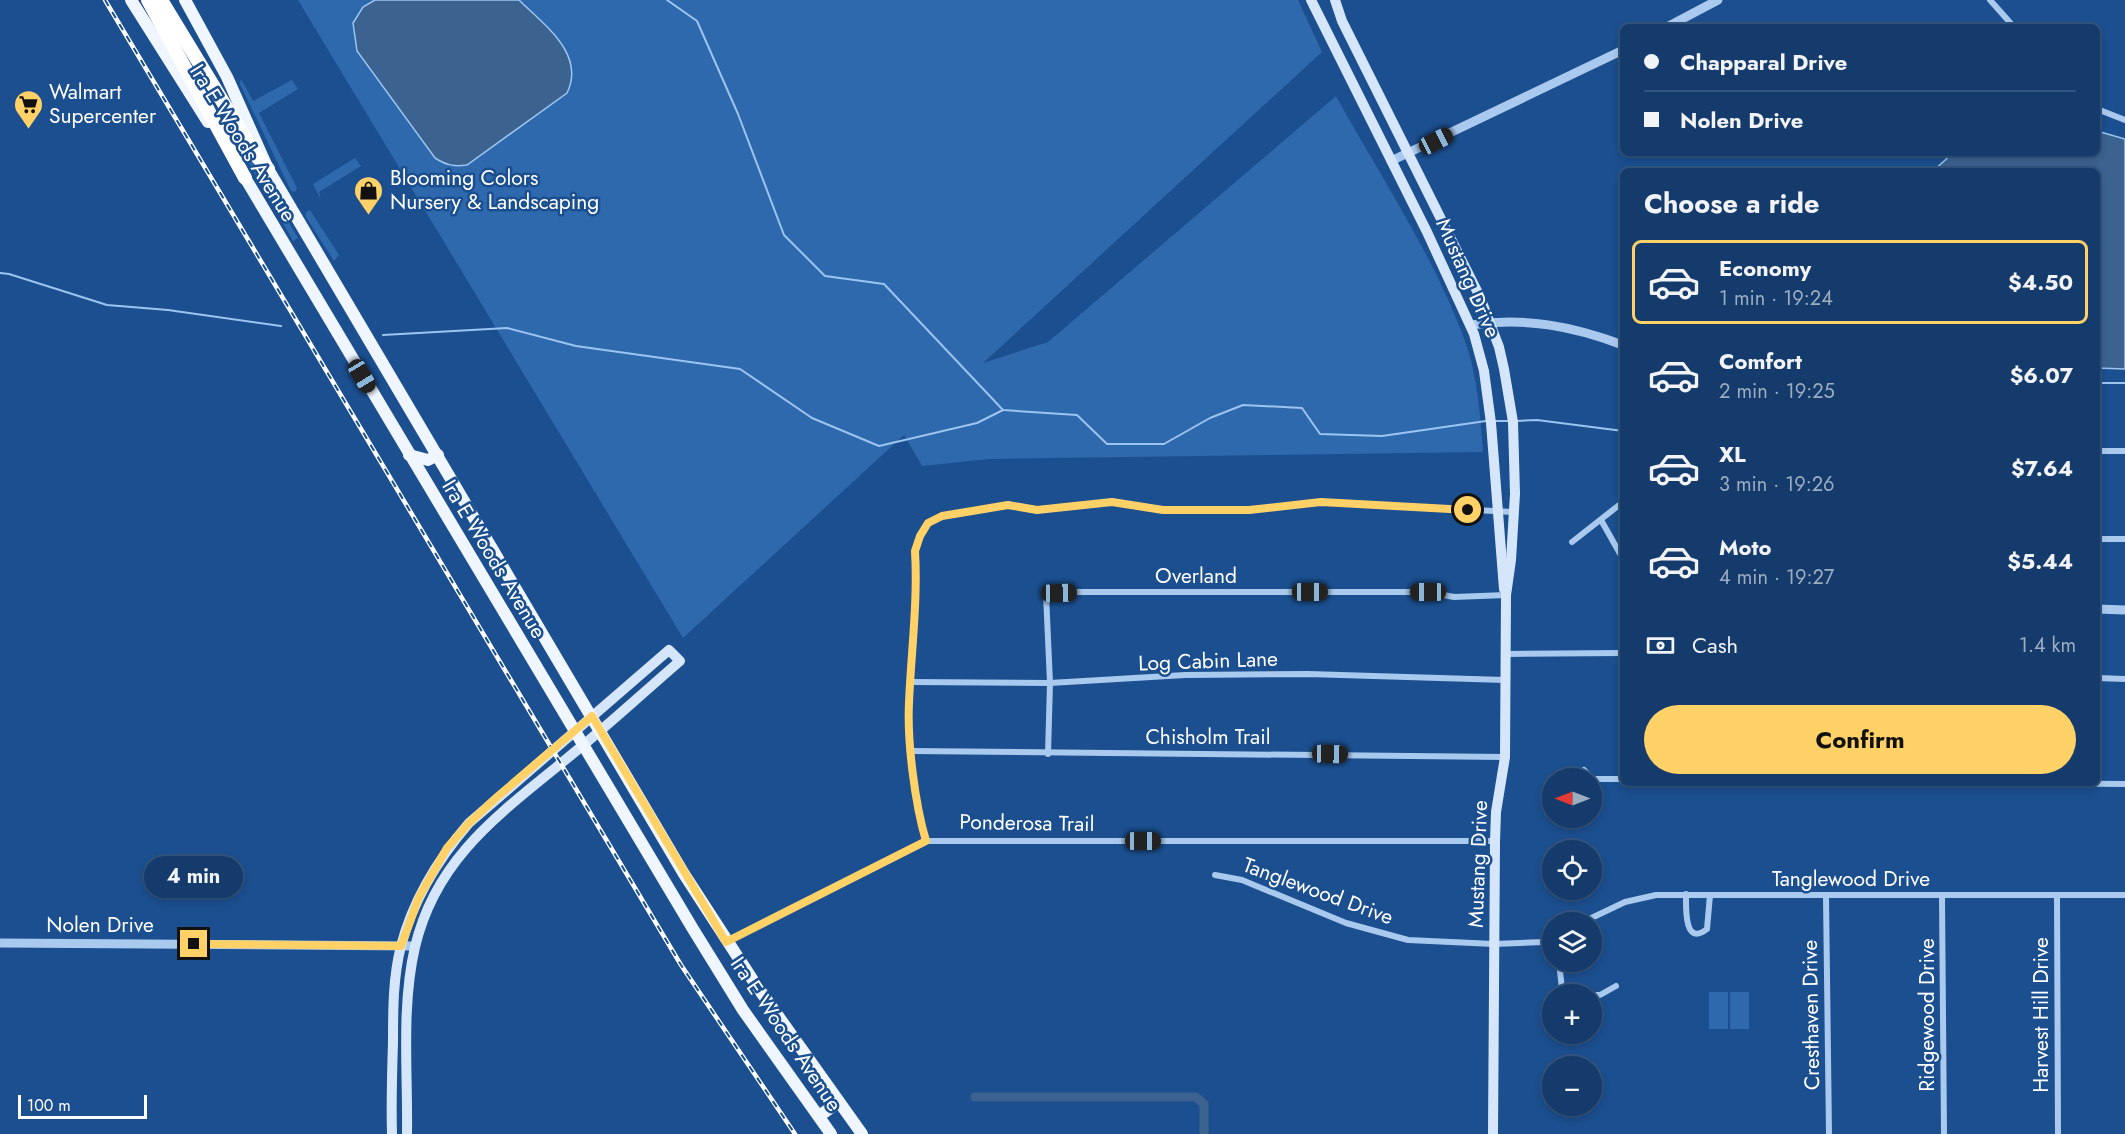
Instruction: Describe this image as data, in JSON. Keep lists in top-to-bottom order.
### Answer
{
  "streets": {
    "main road": ["Ira E Woods Avenue", "Mustang Drive"],
    "street": [
      "Overland",
      "Log Cabin Lane",
      "Chisholm Trail",
      "Ponderosa Trail",
      "Tanglewood Drive",
      "Nolen Drive",
      "Cresthaven Drive",
      "Ridgewood Drive",
      "Harvest Hill Drive"
    ]
  },
  "crossings": [
    ["Ira E Woods Avenue", "Ponderosa Trail"],
    ["Mustang Drive", "Overland"],
    ["Mustang Drive", "Log Cabin Lane"],
    ["Mustang Drive", "Chisholm Trail"],
    ["Mustang Drive", "Ponderosa Trail"],
    ["Mustang Drive", "Tanglewood Drive"],
    ["Overland", "Log Cabin Lane"],
    ["Overland", "Chisholm Trail"],
    ["Tanglewood Drive", "Cresthaven Drive"],
    ["Tanglewood Drive", "Ridgewood Drive"],
    ["Tanglewood Drive", "Harvest Hill Drive"]
  ],
  "places": {
    "supermarket": ["Walmart Supercenter"],
    "shop": ["Blooming Colors Nursery & Landscaping"]
  },
  "scale_bar": "100 m",
  "north": "left",
  "page": {
    "banner": ["Chapparal Drive", "Nolen Drive"],
    "heading": "Choose a ride",
    "list": [
      {
        "name": "Economy",
        "note": "1 min · 19:24",
        "value": "$4.50"
      },
      {
        "name": "Comfort",
        "note": "2 min · 19:25",
        "value": "$6.07"
      },
      {
        "name": "XL",
        "note": "3 min · 19:26",
        "value": "$7.64"
      },
      {
        "name": "Moto",
        "note": "4 min · 19:27",
        "value": "$5.44"
      }
    ],
    "pay": ["Cash", "1.4 km"],
    "buttons": "Confirm",
    "map_buttons": ["+", "−"],
    "bubble": "4 min",
    "scale": "100 m"
  }
}
